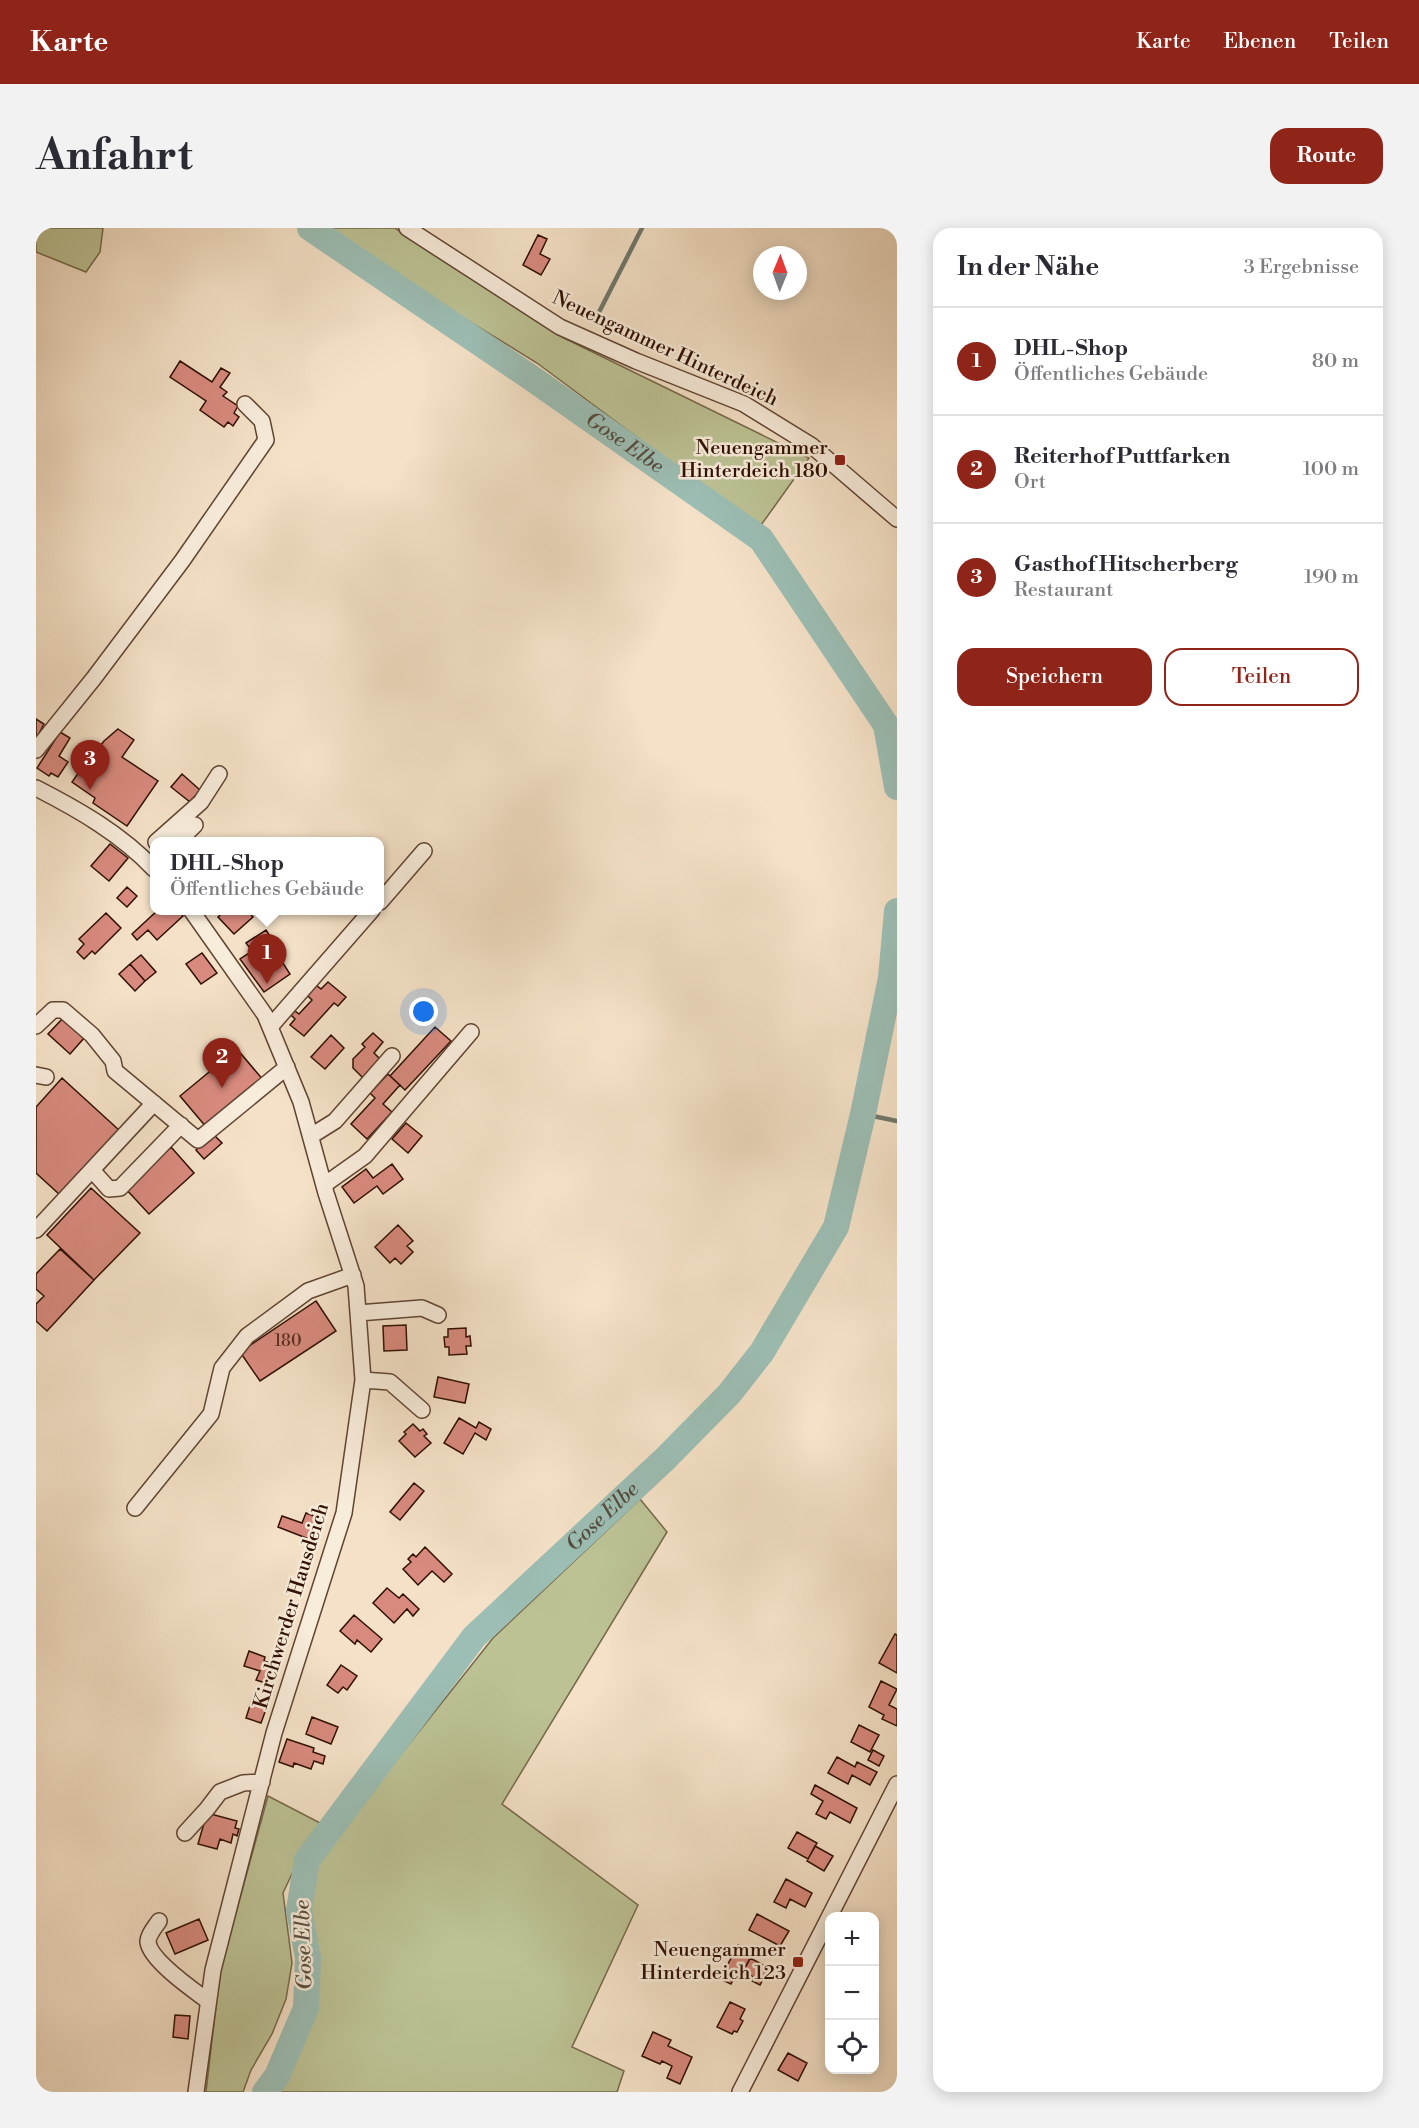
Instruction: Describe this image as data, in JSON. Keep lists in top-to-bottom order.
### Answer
{
  "streets": {
    "street": ["Neuengammer Hinterdeich", "Kirchwerder Hausdeich"]
  },
  "water": ["Gose Elbe"],
  "places": {
    "transit": ["Neuengammer Hinterdeich 180", "Neuengammer Hinterdeich 123"]
  },
  "house_numbers": ["180"],
  "north": "top",
  "page": {
    "header": "Karte",
    "nav": ["Karte", "Ebenen", "Teilen"],
    "buttons": [
      "Route",
      ["Speichern", "Teilen"]
    ],
    "title": "Anfahrt",
    "heading": ["In der Nähe", "3 Ergebnisse"],
    "list": [
      {
        "mark": "1",
        "name": "DHL-Shop",
        "note": "Öffentliches Gebäude",
        "value": "80 m"
      },
      {
        "mark": "2",
        "name": "Reiterhof Puttfarken",
        "note": "Ort",
        "value": "100 m"
      },
      {
        "mark": "3",
        "name": "Gasthof Hitscherberg",
        "note": "Restaurant",
        "value": "190 m"
      }
    ],
    "pins": ["3", "1", "2"],
    "popup": ["DHL-Shop", "Öffentliches Gebäude"],
    "map_buttons": ["+", "−"]
  }
}
